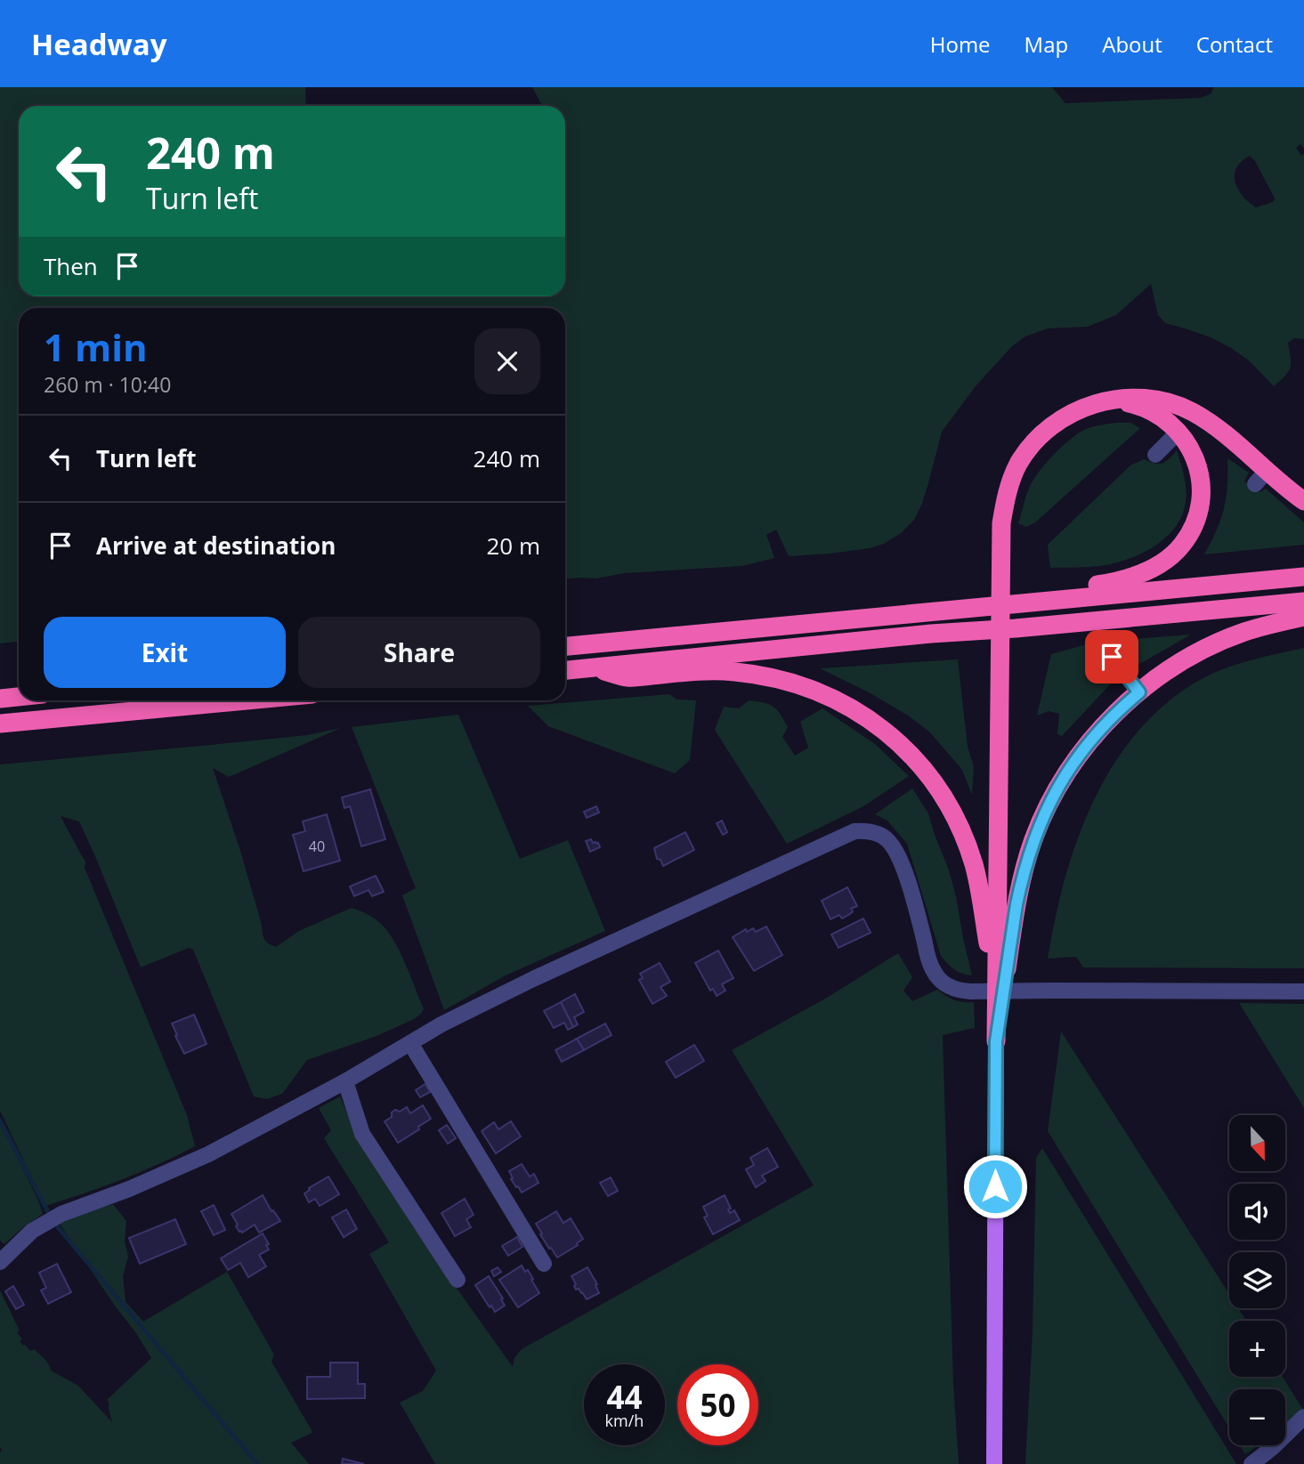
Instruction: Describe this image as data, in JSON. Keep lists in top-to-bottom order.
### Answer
{
  "house_numbers": ["40"],
  "north": "bottom",
  "page": {
    "header": "Headway",
    "nav": [
      "Home",
      "Map",
      "About",
      "Contact"
    ],
    "turn": ["240 m", "Turn left"],
    "then": "Then",
    "heading": ["1 min", "260 m · 10:40"],
    "list": [
      {
        "name": "Turn left",
        "value": "240 m"
      },
      {
        "name": "Arrive at destination",
        "value": "20 m"
      }
    ],
    "buttons": ["Exit", "Share"],
    "map_buttons": ["+", "−"],
    "speed": "44 km/h",
    "limit": "50"
  }
}
